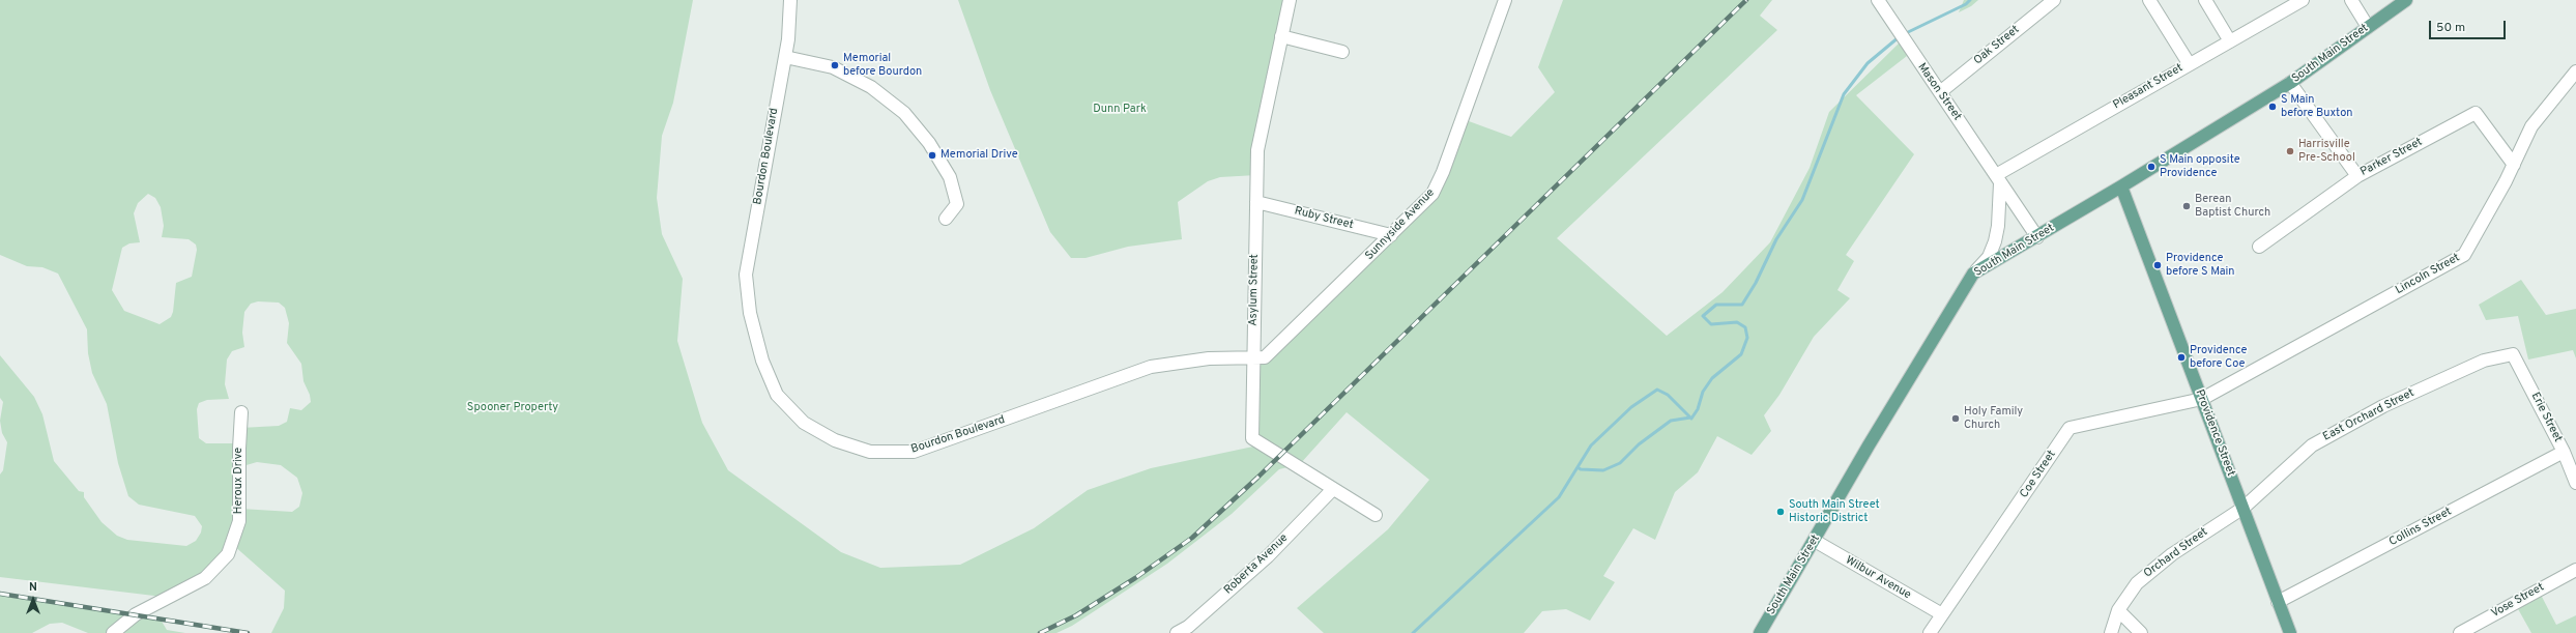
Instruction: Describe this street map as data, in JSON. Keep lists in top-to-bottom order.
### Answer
{
  "streets": {
    "main road": ["South Main Street", "Providence Street"],
    "street": [
      "Oak Street",
      "Pleasant Street",
      "Mason Street",
      "Bourdon Boulevard",
      "Parker Street",
      "Ruby Street",
      "Sunnyside Avenue",
      "Lincoln Street",
      "Asylum Street",
      "East Orchard Street",
      "Erie Street",
      "Coe Street",
      "Heroux Drive",
      "Collins Street",
      "Orchard Street",
      "Roberta Avenue",
      "Wilbur Avenue",
      "Vose Street"
    ]
  },
  "crossings": [
    ["Oak Street", "Mason Street"],
    ["South Main Street", "Mason Street"],
    ["South Main Street", "Providence Street"],
    ["South Main Street", "Wilbur Avenue"],
    ["Pleasant Street", "Mason Street"],
    ["Bourdon Boulevard", "Sunnyside Avenue"],
    ["Bourdon Boulevard", "Asylum Street"],
    ["Parker Street", "Lincoln Street"],
    ["Ruby Street", "Sunnyside Avenue"],
    ["Ruby Street", "Asylum Street"],
    ["Sunnyside Avenue", "Asylum Street"],
    ["Lincoln Street", "Providence Street"],
    ["Lincoln Street", "Coe Street"],
    ["Asylum Street", "Roberta Avenue"],
    ["East Orchard Street", "Erie Street"],
    ["East Orchard Street", "Providence Street"],
    ["East Orchard Street", "Orchard Street"],
    ["Erie Street", "Collins Street"],
    ["Providence Street", "Coe Street"],
    ["Providence Street", "Collins Street"],
    ["Providence Street", "Orchard Street"],
    ["Coe Street", "Wilbur Avenue"]
  ],
  "parks": ["Dunn Park", "Spooner Property"],
  "places": [
    "Memorial before Bourdon",
    "S Main before Buxton",
    "Harrisville Pre-School",
    "Memorial Drive",
    "S Main opposite Providence",
    "Berean Baptist Church",
    "Providence before S Main",
    "Providence before Coe",
    "Holy Family Church",
    "South Main Street Historic District"
  ],
  "scale_bar": "50 m",
  "north": "top"
}
